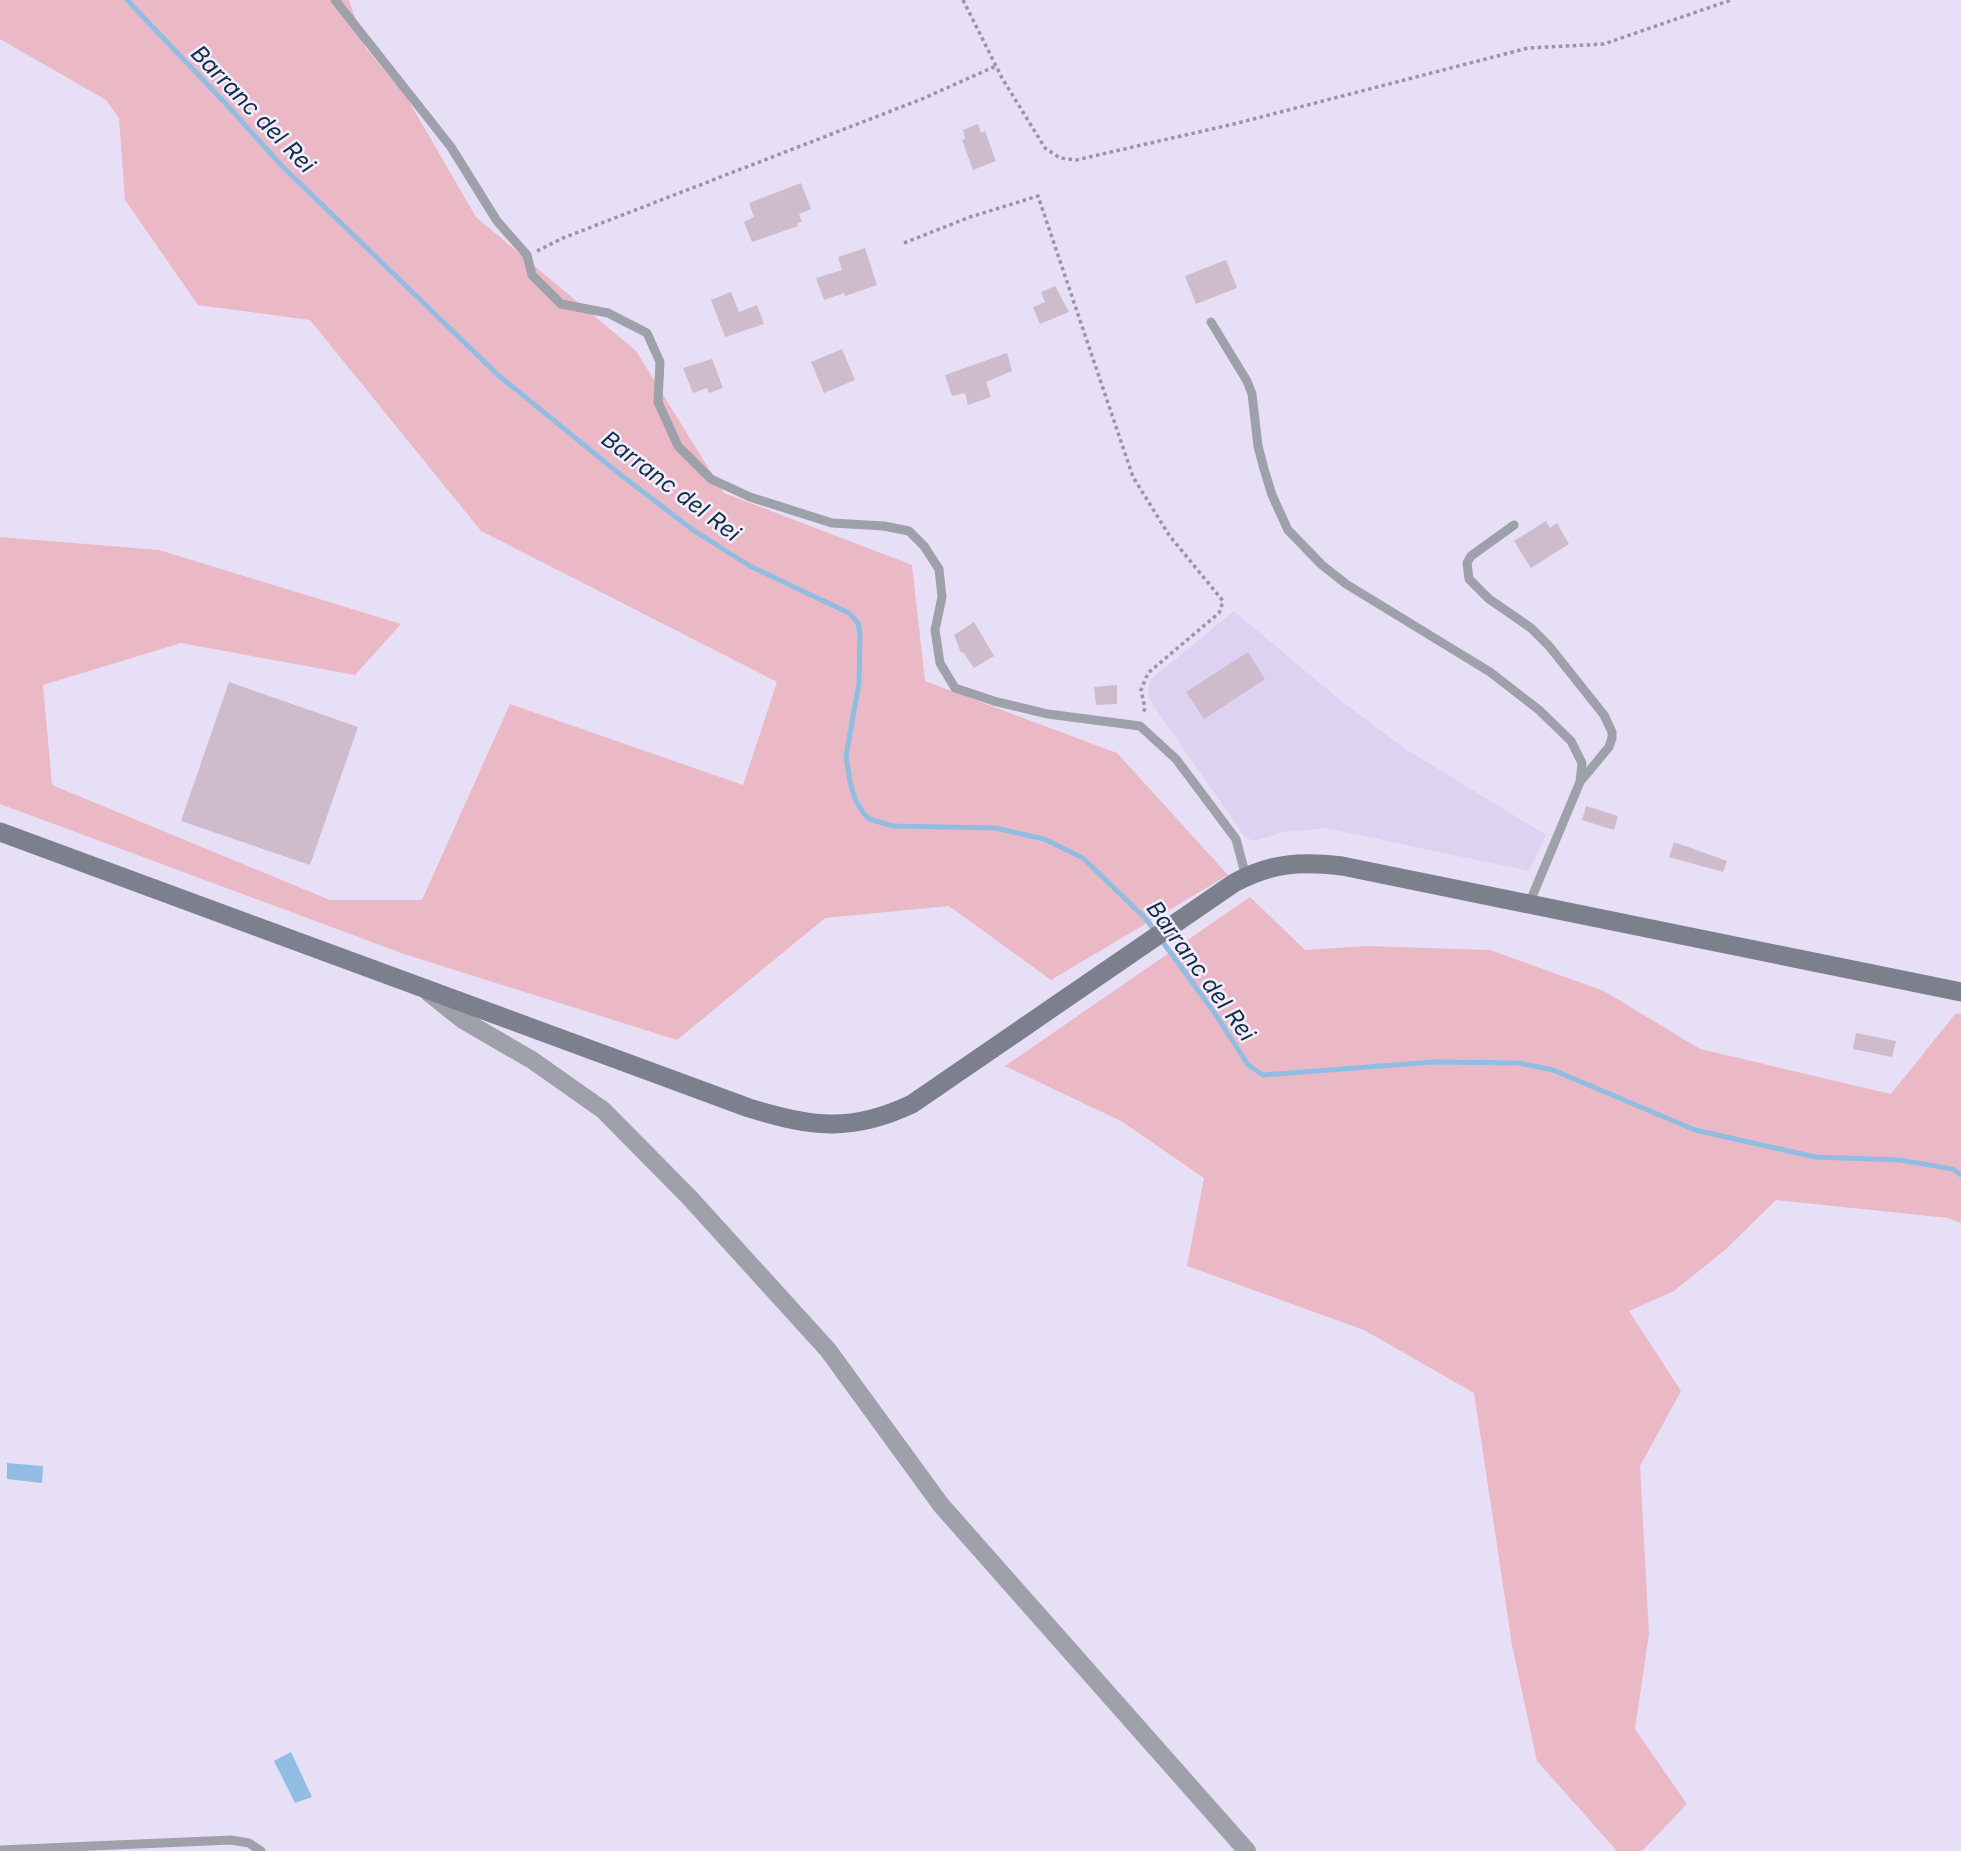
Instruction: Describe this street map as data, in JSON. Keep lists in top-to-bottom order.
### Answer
{
  "water": ["Barranc del Rei"]
}
